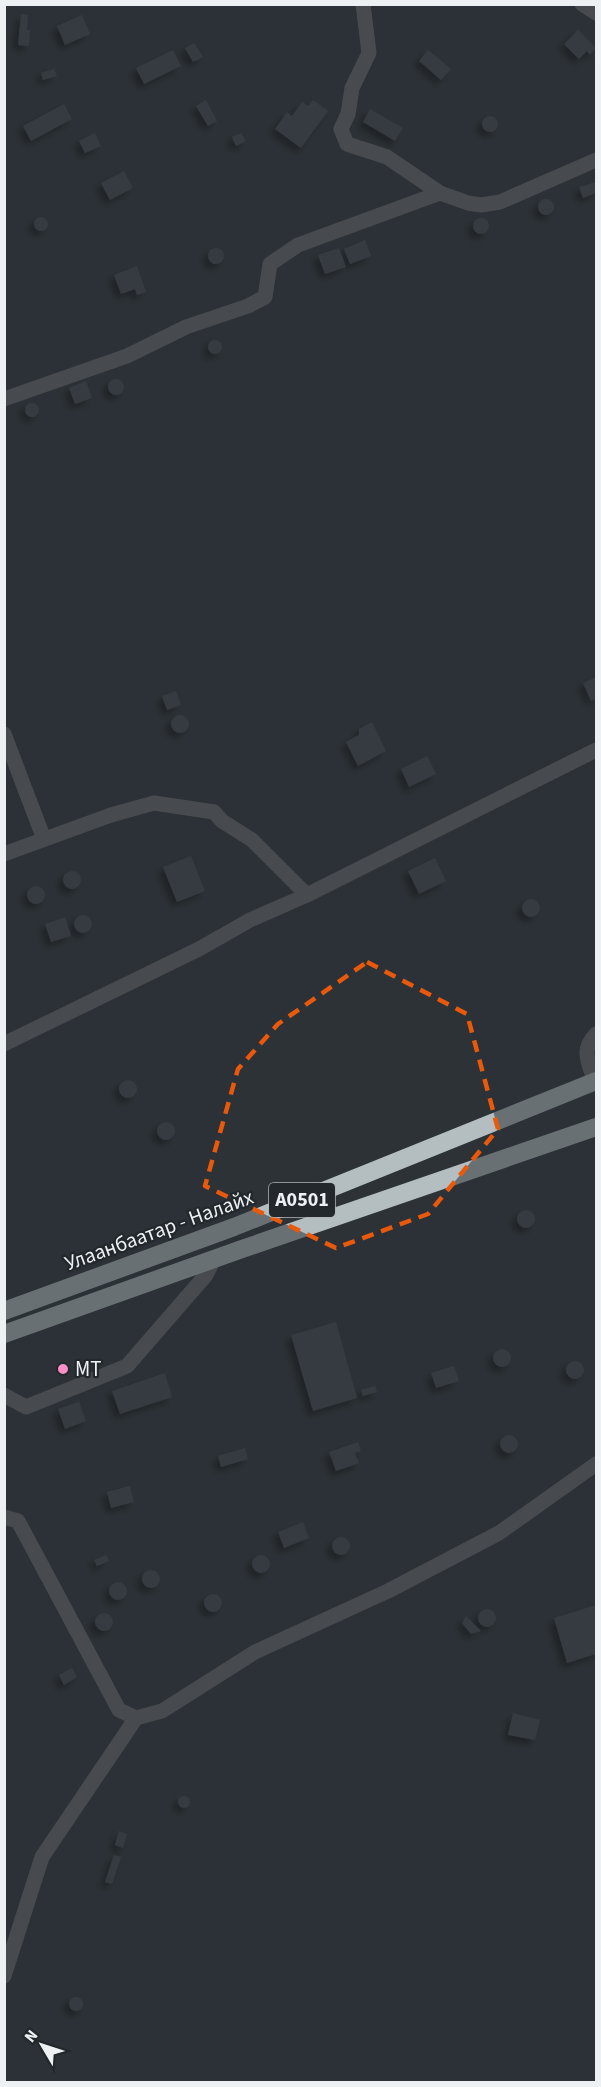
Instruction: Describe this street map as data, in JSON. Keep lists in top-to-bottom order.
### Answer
{
  "streets": {
    "highway": ["A0501", "Улаанбаатар - Налайх"]
  },
  "places": ["MT"],
  "north": "top left"
}
